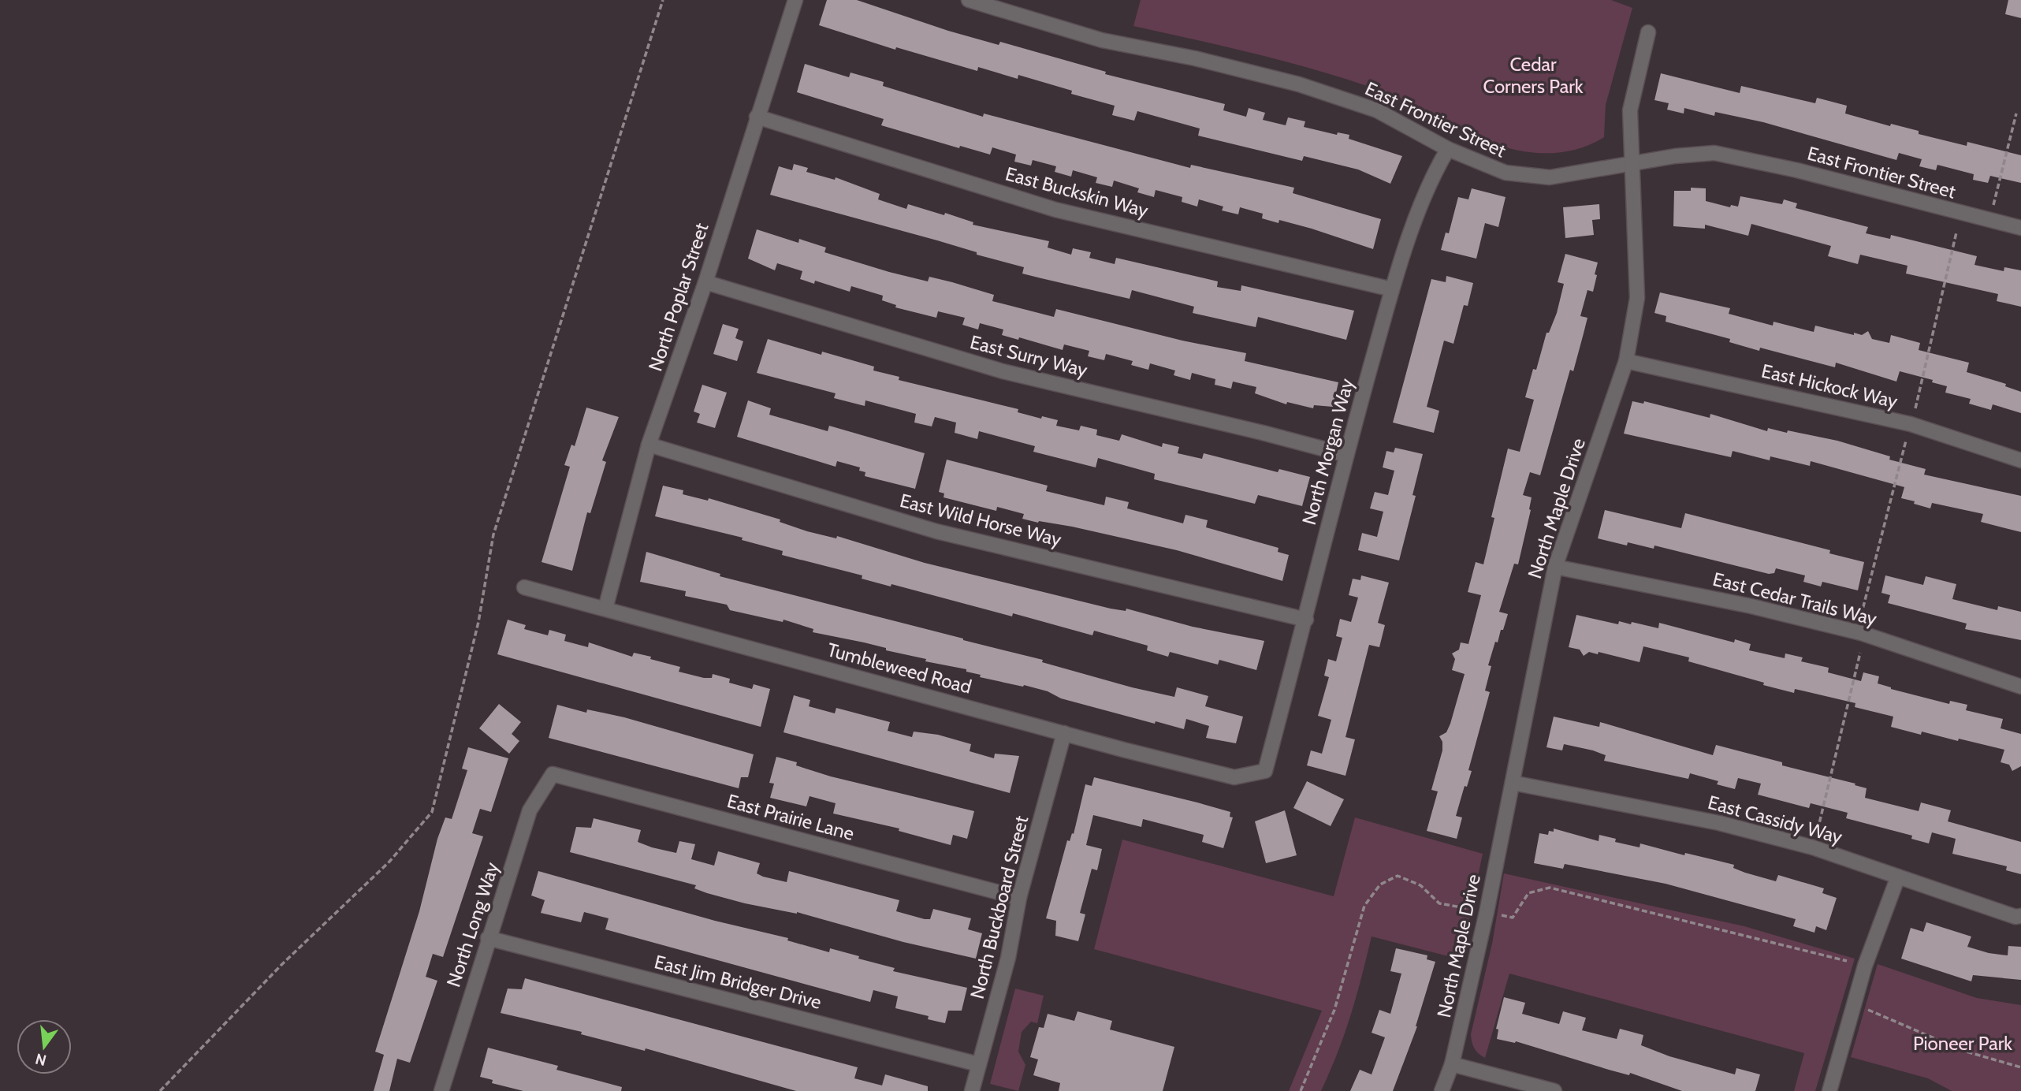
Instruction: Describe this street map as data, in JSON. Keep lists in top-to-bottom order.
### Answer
{
  "streets": {
    "street": [
      "East Frontier Street",
      "East Buckskin Way",
      "North Poplar Street",
      "East Surry Way",
      "East Hickock Way",
      "North Morgan Way",
      "North Maple Drive",
      "East Wild Horse Way",
      "East Cedar Trails Way",
      "Tumbleweed Road",
      "East Prairie Lane",
      "East Cassidy Way",
      "North Buckboard Street",
      "North Long Way",
      "East Jim Bridger Drive"
    ]
  },
  "crossings": [
    ["East Frontier Street", "North Morgan Way"],
    ["East Frontier Street", "North Maple Drive"],
    ["East Buckskin Way", "North Poplar Street"],
    ["East Buckskin Way", "North Morgan Way"],
    ["North Poplar Street", "East Surry Way"],
    ["North Poplar Street", "East Wild Horse Way"],
    ["North Poplar Street", "Tumbleweed Road"],
    ["East Surry Way", "North Morgan Way"],
    ["East Hickock Way", "North Maple Drive"],
    ["North Morgan Way", "East Wild Horse Way"],
    ["North Morgan Way", "Tumbleweed Road"],
    ["North Maple Drive", "East Cedar Trails Way"],
    ["North Maple Drive", "East Cassidy Way"],
    ["Tumbleweed Road", "North Buckboard Street"],
    ["East Prairie Lane", "North Buckboard Street"],
    ["East Prairie Lane", "North Long Way"],
    ["North Buckboard Street", "East Jim Bridger Drive"],
    ["North Long Way", "East Jim Bridger Drive"]
  ],
  "parks": ["Cedar Corners Park", "Pioneer Park"],
  "north": "bottom"
}
